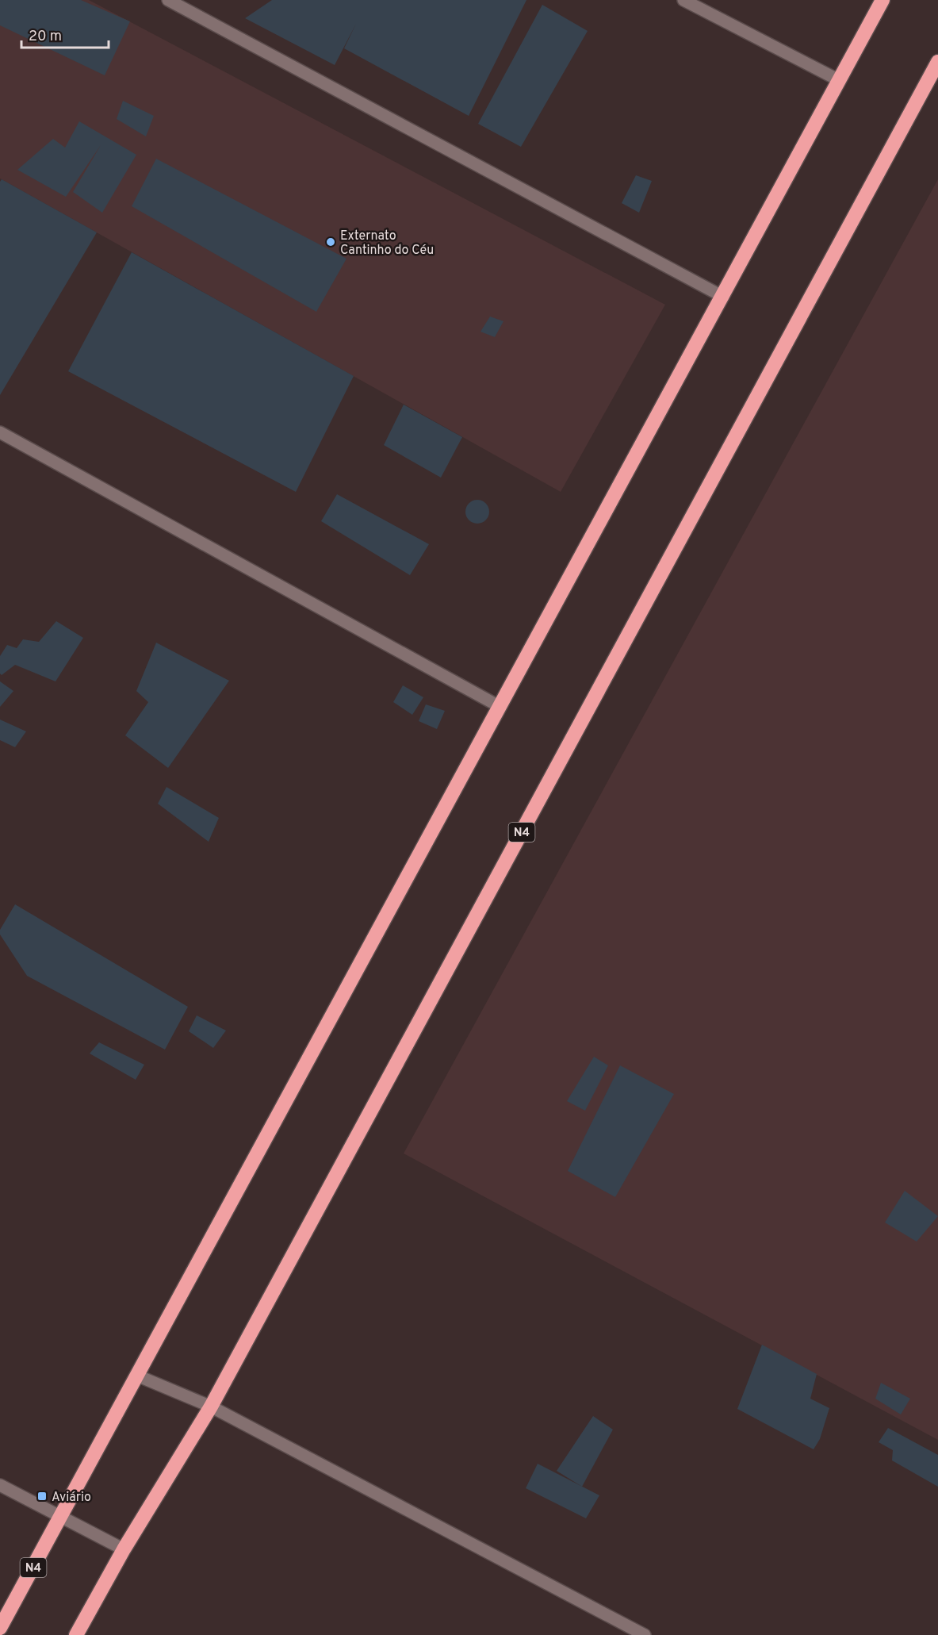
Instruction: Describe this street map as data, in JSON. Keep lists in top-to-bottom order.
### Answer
{
  "streets": {
    "highway": ["N4"]
  },
  "places": {
    "other": ["Externato Cantinho do Céu"],
    "transit": ["Aviário"]
  },
  "scale_bar": "20 m"
}
